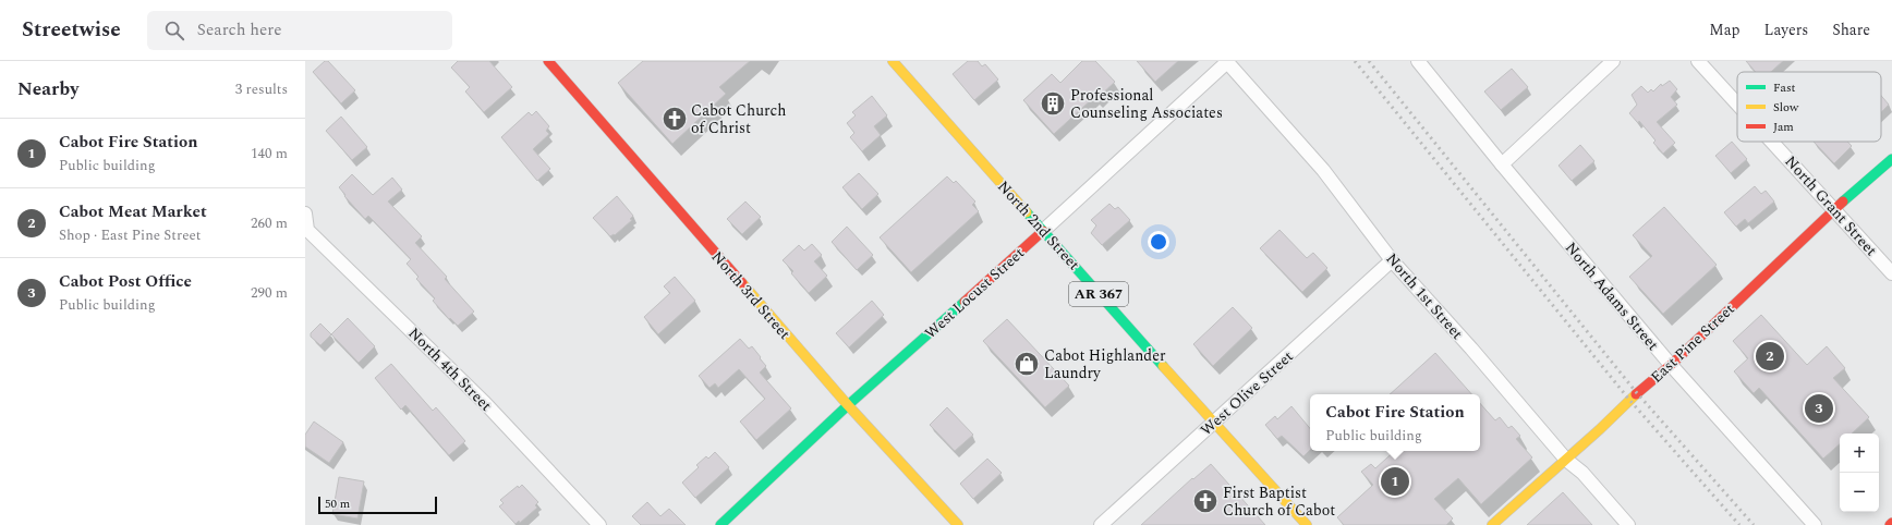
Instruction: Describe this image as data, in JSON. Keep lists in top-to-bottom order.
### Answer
{
  "streets": {
    "main road": [
      "North 2nd Street",
      "West Locust Street",
      "AR 367",
      "North 3rd Street",
      "East Pine Street"
    ],
    "street": [
      "North Grant Street",
      "North 1st Street",
      "North Adams Street",
      "North 4th Street",
      "West Olive Street"
    ]
  },
  "crossings": [
    ["North Grant Street", "East Pine Street"],
    ["North 2nd Street", "West Locust Street"],
    ["North 2nd Street", "West Olive Street"],
    ["West Locust Street", "North 3rd Street"],
    ["West Locust Street", "North 1st Street"],
    ["North 1st Street", "East Pine Street"],
    ["North 1st Street", "West Olive Street"],
    ["North Adams Street", "East Pine Street"]
  ],
  "places": {
    "building": ["Professional Counseling Associates"],
    "church": ["Cabot Church of Christ", "First Baptist Church of Cabot"],
    "shop": ["Cabot Highlander Laundry"]
  },
  "legend": ["Fast", "Slow", "Jam"],
  "scale_bar": "50 m",
  "page": {
    "header": "Streetwise",
    "search": "Search here",
    "nav": ["Map", "Layers", "Share"],
    "heading": ["Nearby", "3 results"],
    "list": [
      {
        "mark": "1",
        "name": "Cabot Fire Station",
        "note": "Public building",
        "value": "140 m"
      },
      {
        "mark": "2",
        "name": "Cabot Meat Market",
        "note": "Shop · East Pine Street",
        "value": "260 m"
      },
      {
        "mark": "3",
        "name": "Cabot Post Office",
        "note": "Public building",
        "value": "290 m"
      }
    ],
    "pins": ["2", "3", "1"],
    "popup": ["Cabot Fire Station", "Public building"],
    "map_buttons": ["+", "−"],
    "scale": "50 m"
  }
}
